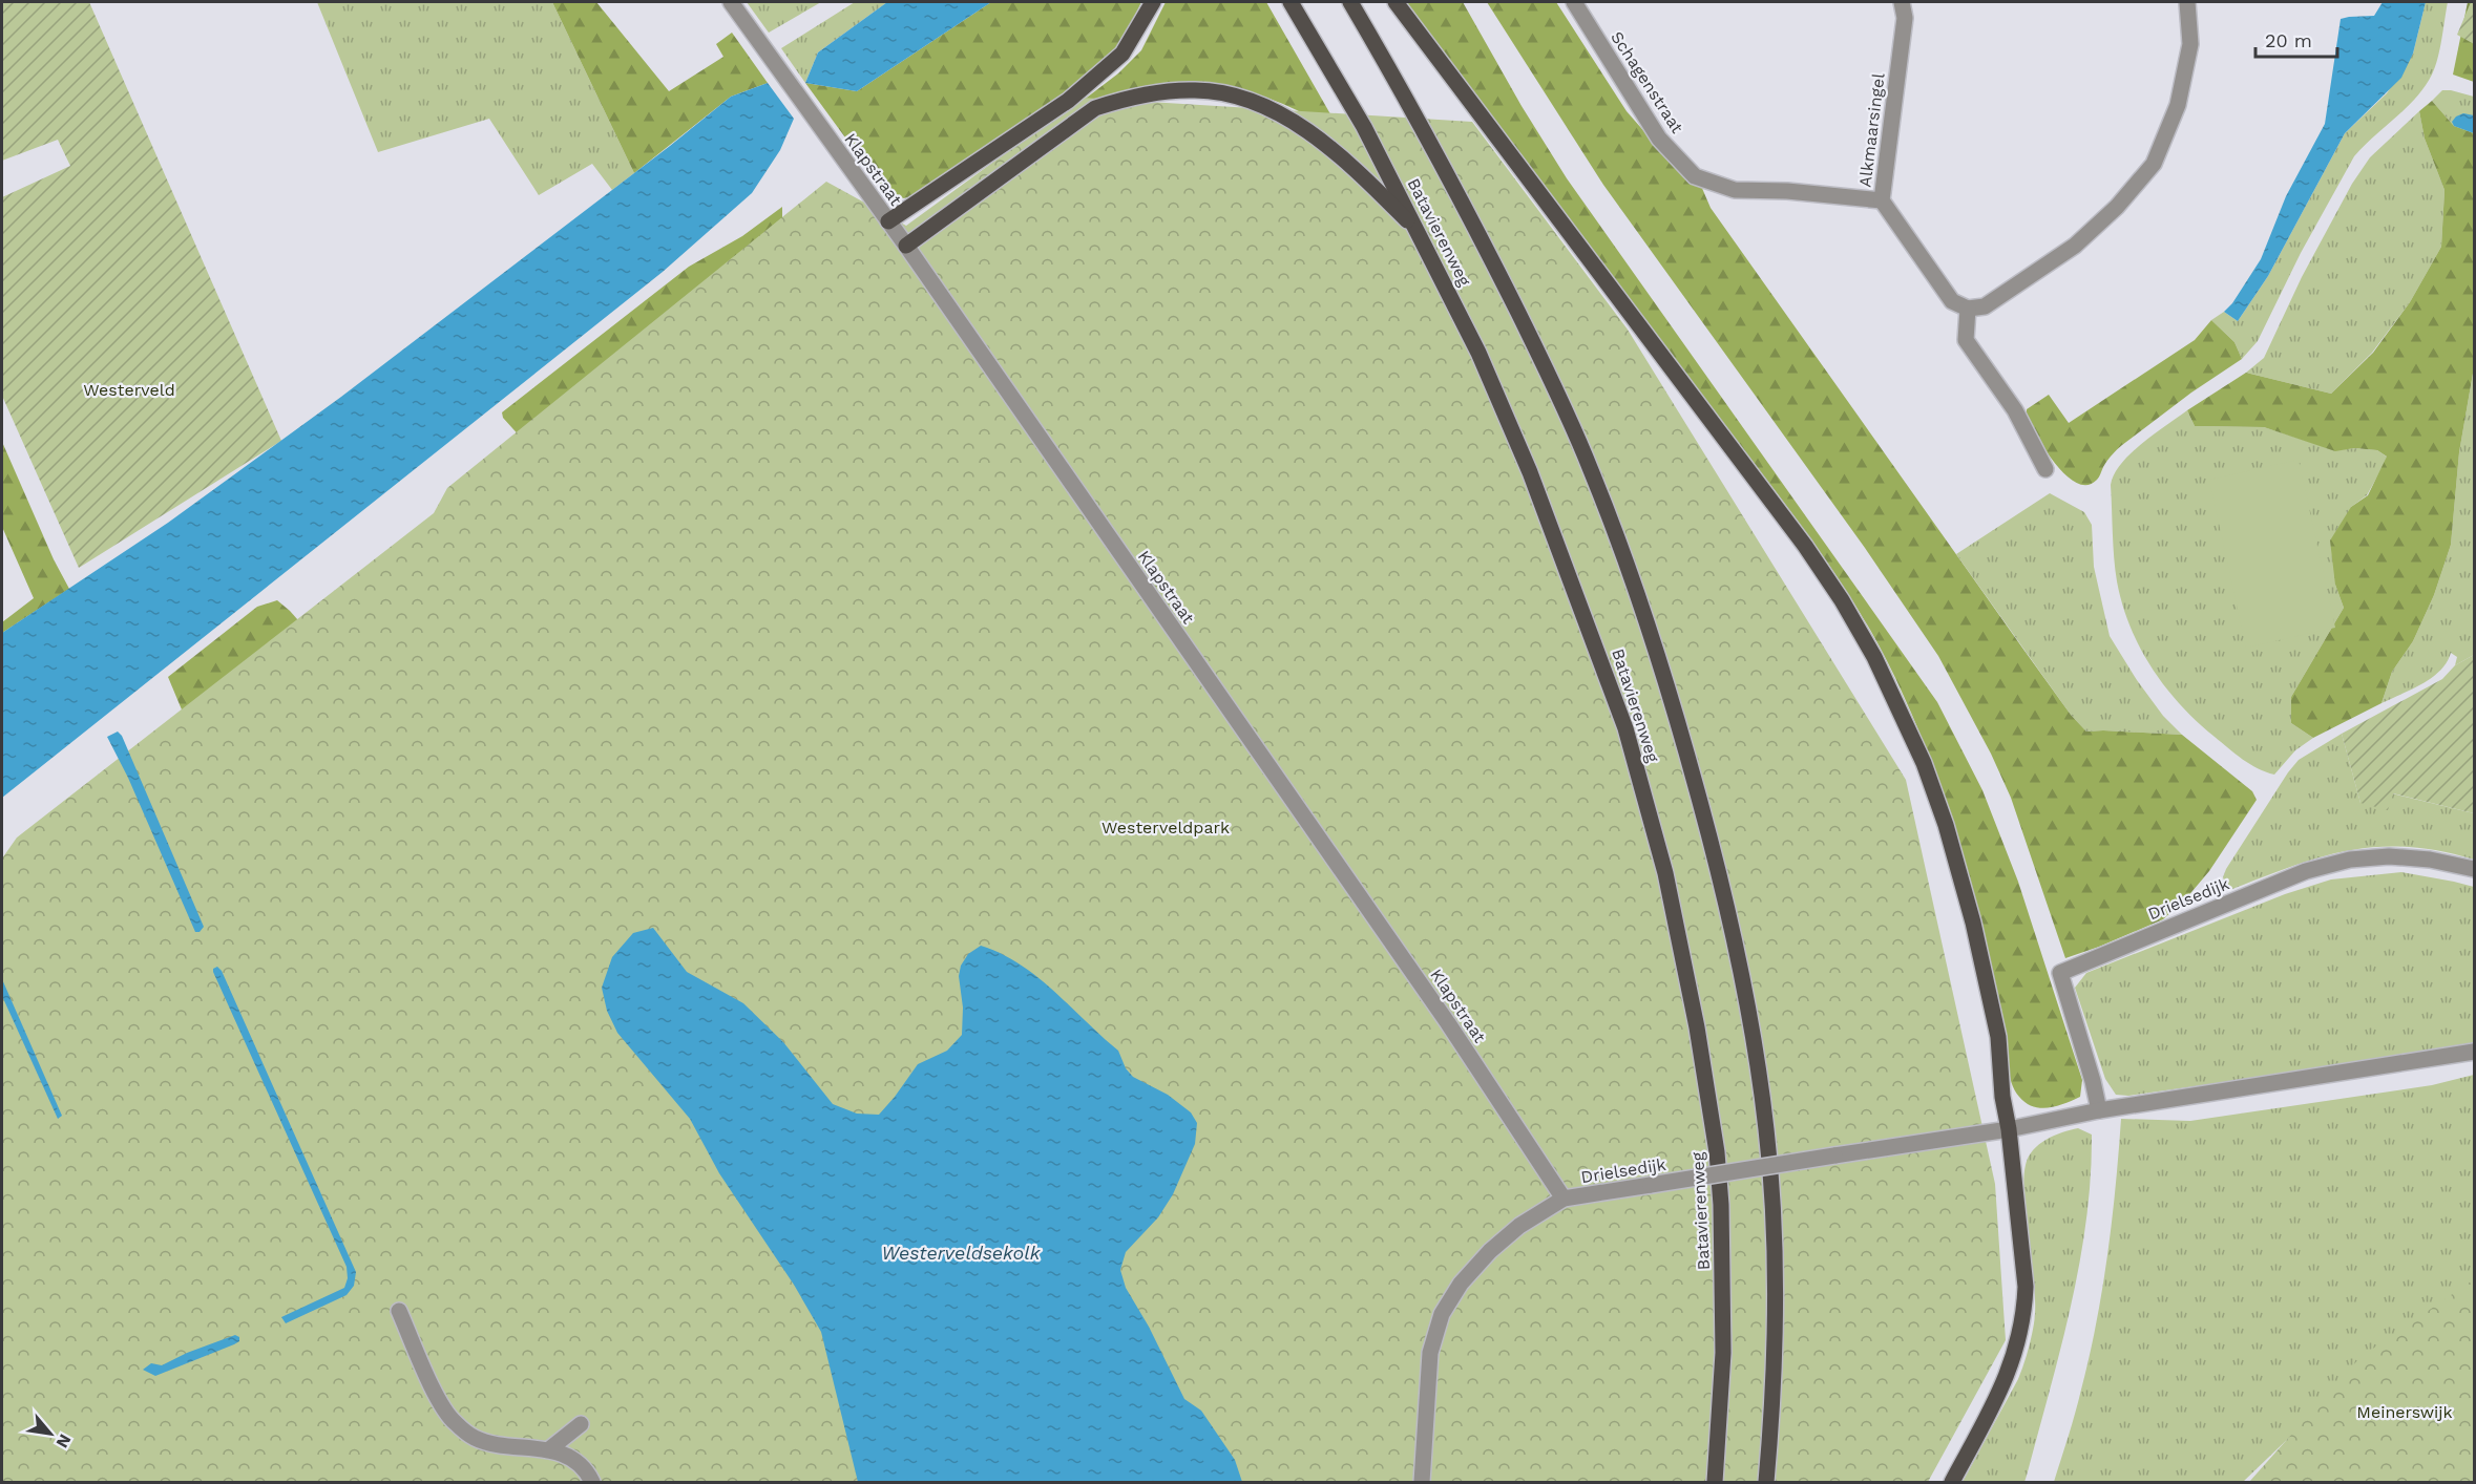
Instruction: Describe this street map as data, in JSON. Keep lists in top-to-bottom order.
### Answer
{
  "streets": {
    "main road": ["Batavierenweg"],
    "street": [
      "Schagenstraat",
      "Alkmaarsingel",
      "Klapstraat",
      "Drielsedijk"
    ]
  },
  "crossings": [
    ["Schagenstraat", "Alkmaarsingel"],
    ["Klapstraat", "Drielsedijk"]
  ],
  "water": ["Westerveldsekolk"],
  "parks": ["Westerveld", "Westerveldpark", "Meinerswijk"],
  "scale_bar": "20 m",
  "north": "bottom right"
}
